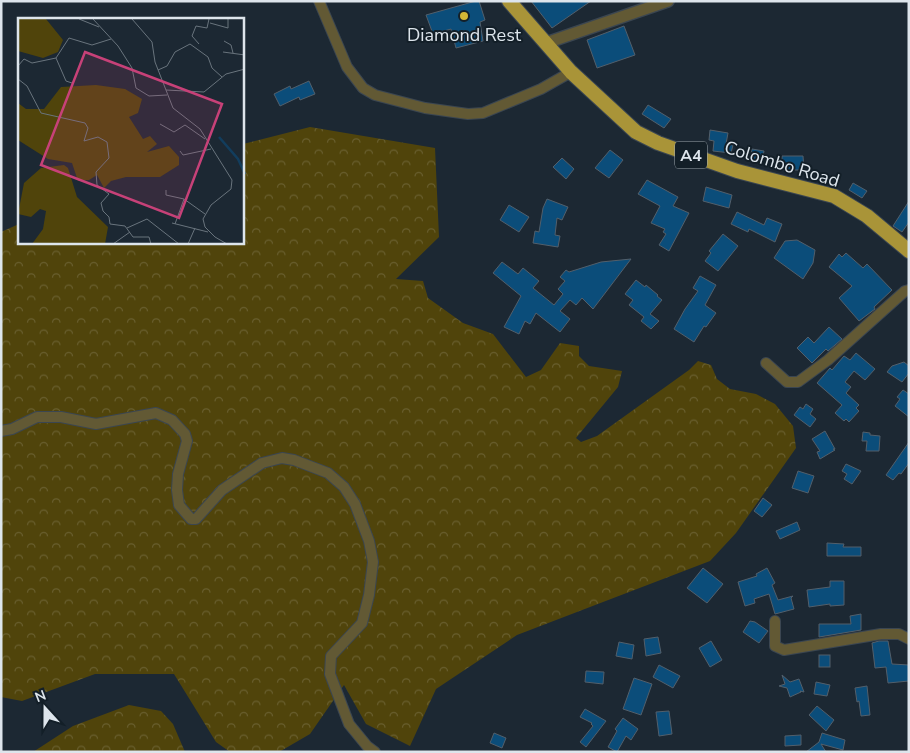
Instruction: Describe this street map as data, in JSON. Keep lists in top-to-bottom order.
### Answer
{
  "streets": {
    "highway": ["A4", "Colombo Road"]
  },
  "places": ["Diamond Rest"],
  "north": "top"
}
